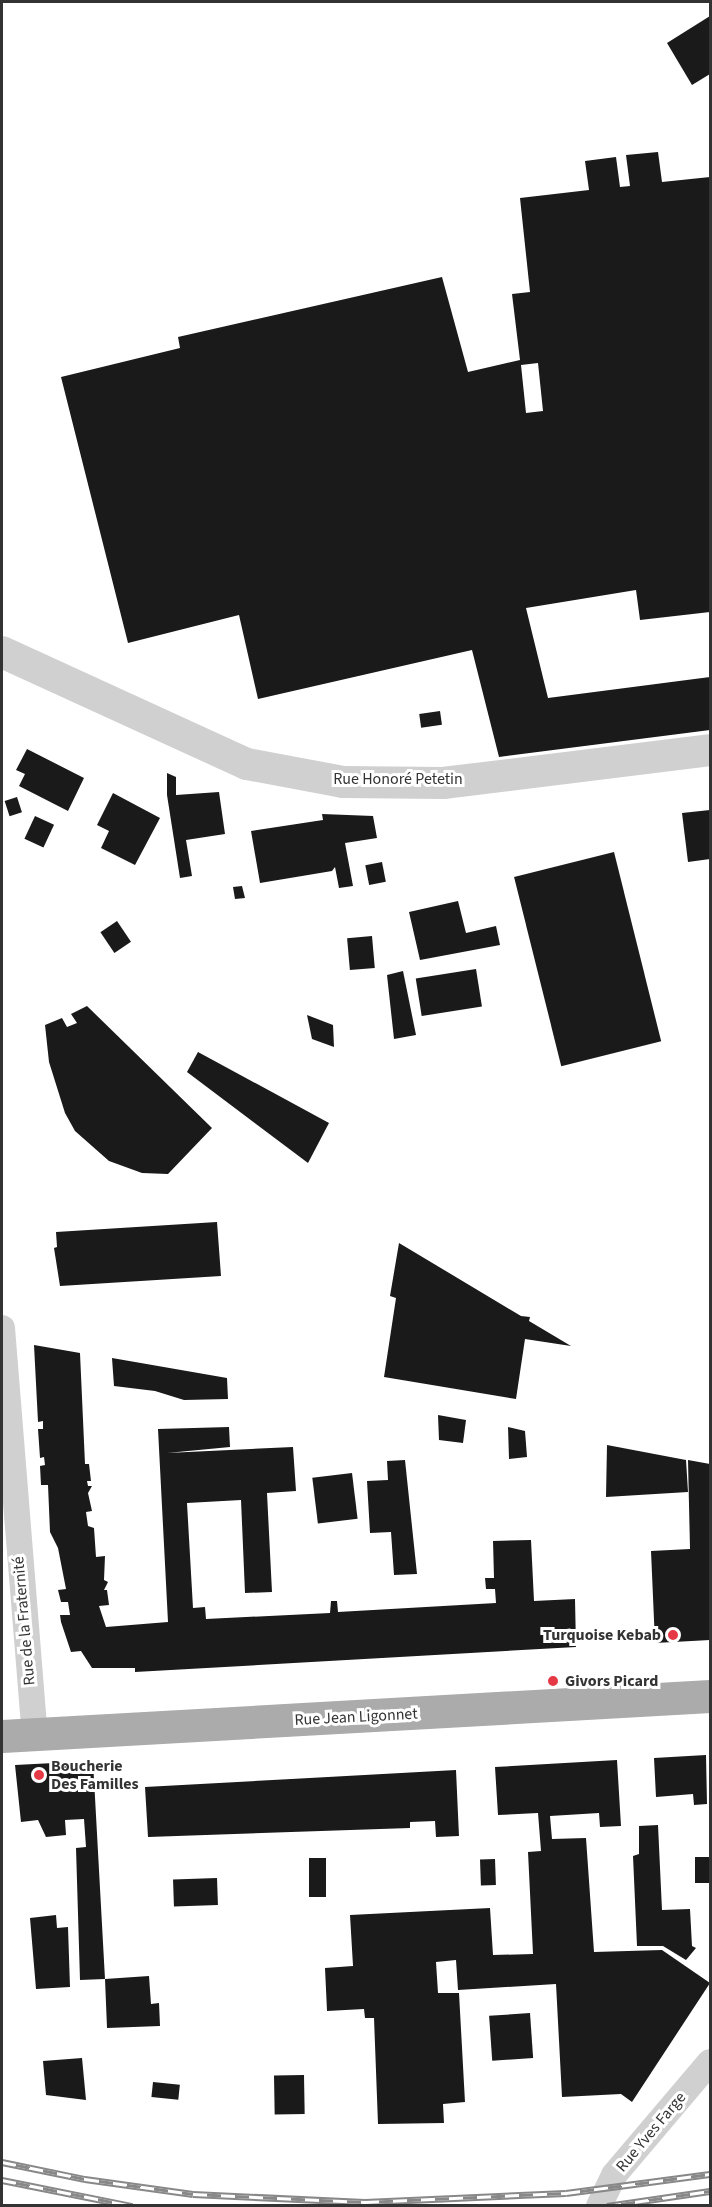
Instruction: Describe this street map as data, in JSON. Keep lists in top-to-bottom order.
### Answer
{
  "streets": {
    "main road": ["Rue Jean Ligonnet"],
    "street": ["Rue Honoré Petetin", "Rue de la Fraternité", "Rue Yves Farge"]
  },
  "crossings": [
    ["Rue de la Fraternité", "Rue Jean Ligonnet"]
  ],
  "places": ["Turquoise Kebab", "Givors Picard", "Boucherie Des Familles"]
}
